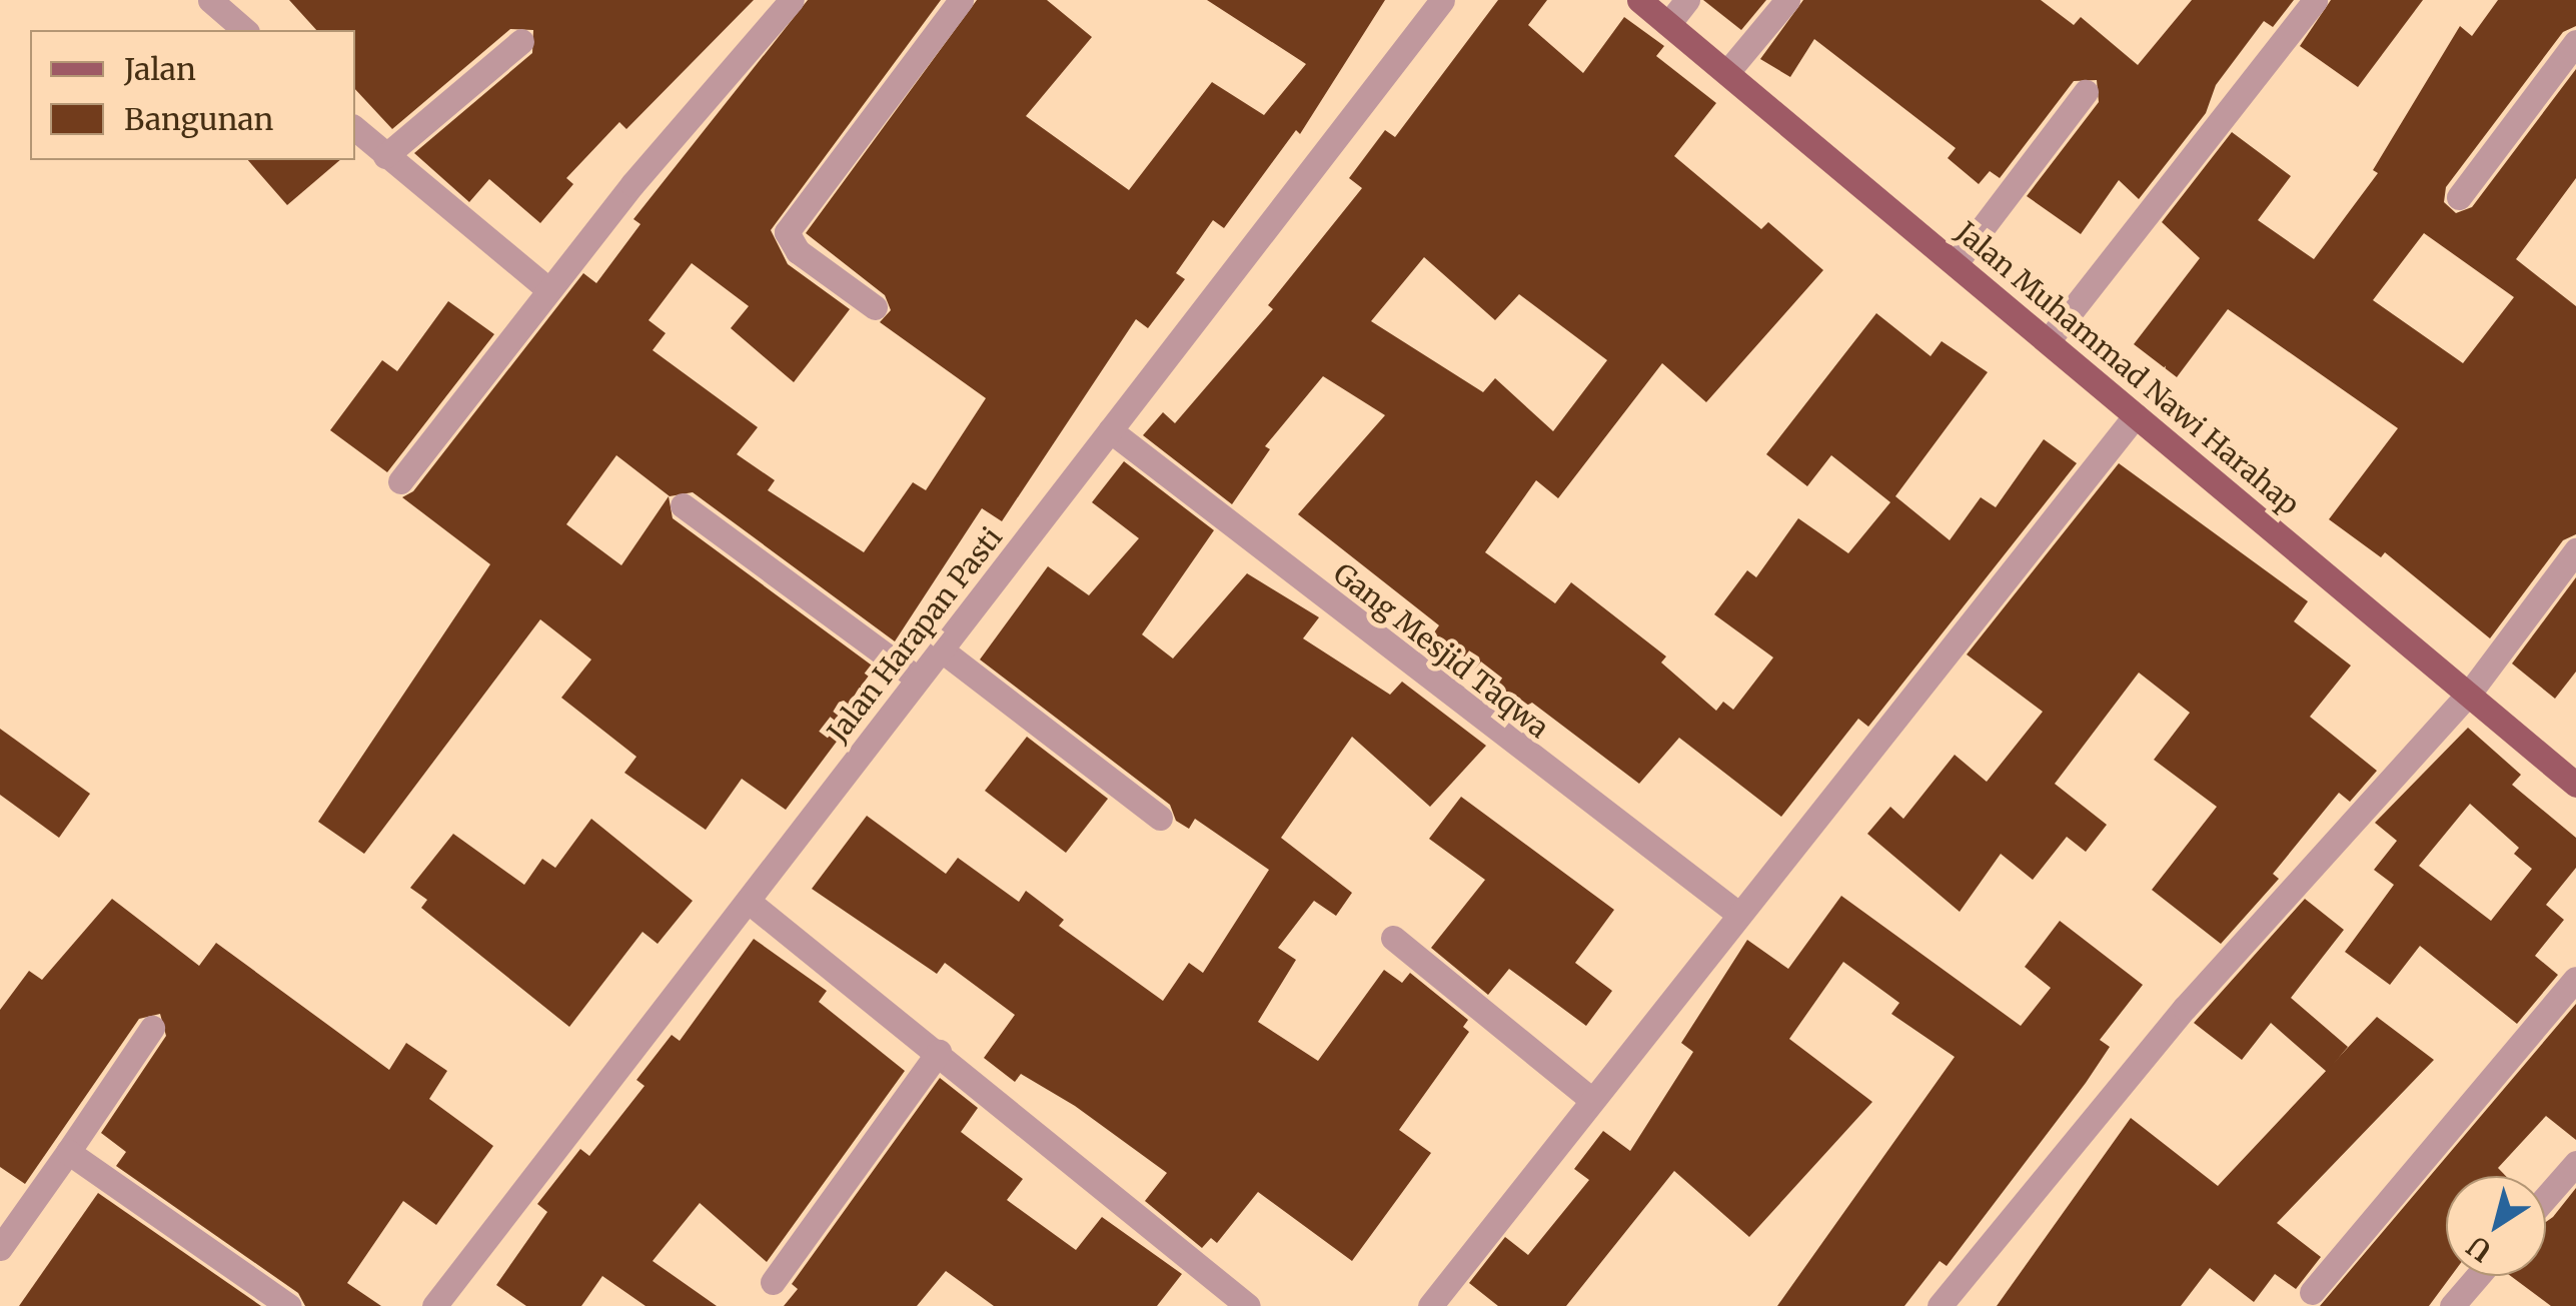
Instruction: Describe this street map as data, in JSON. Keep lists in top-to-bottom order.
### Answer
{
  "streets": {
    "main road": ["Jalan Muhammad Nawi Harahap"],
    "street": ["Jalan Harapan Pasti", "Gang Mesjid Taqwa"]
  },
  "crossings": [
    ["Jalan Harapan Pasti", "Gang Mesjid Taqwa"]
  ],
  "legend": ["Jalan", "Bangunan"],
  "north": "bottom left"
}
